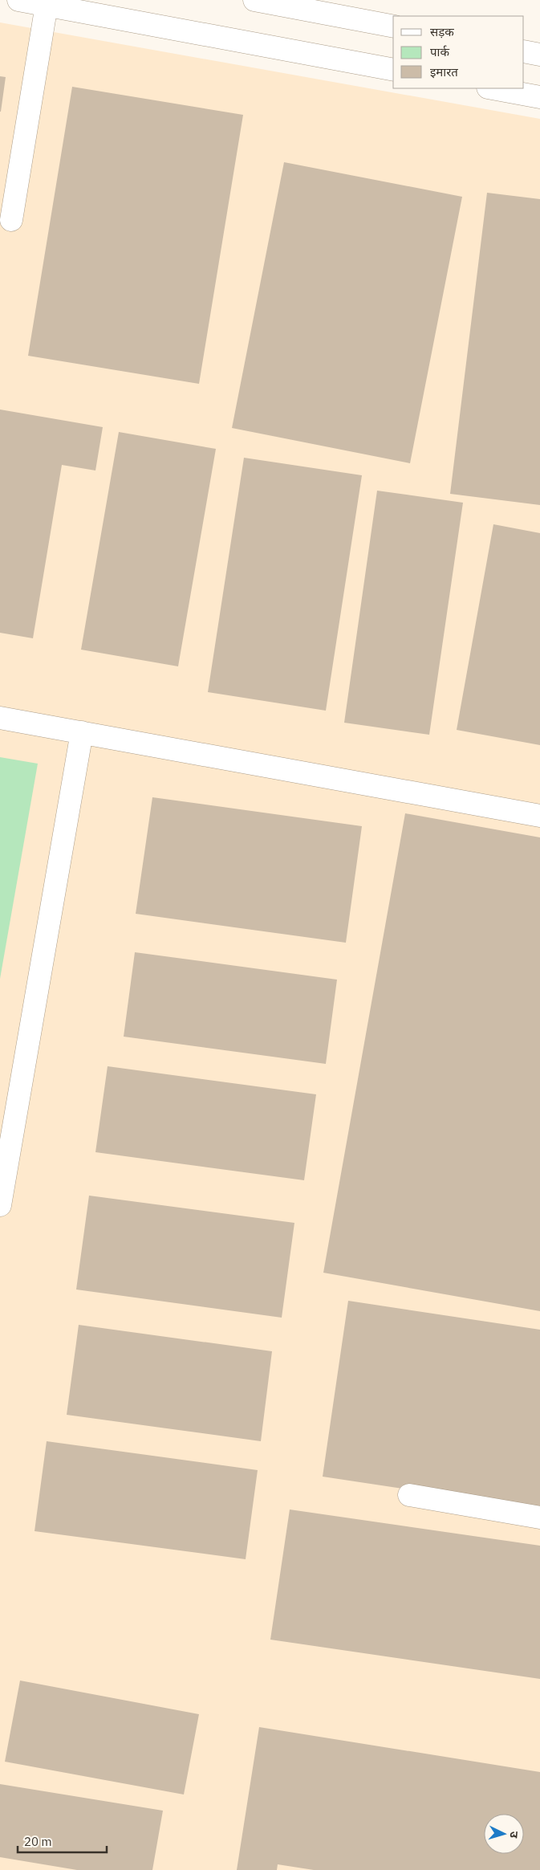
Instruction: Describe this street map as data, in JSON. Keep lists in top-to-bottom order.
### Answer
{
  "legend": ["सड़क", "पार्क", "इमारत"],
  "scale_bar": "20 m",
  "north": "right"
}
